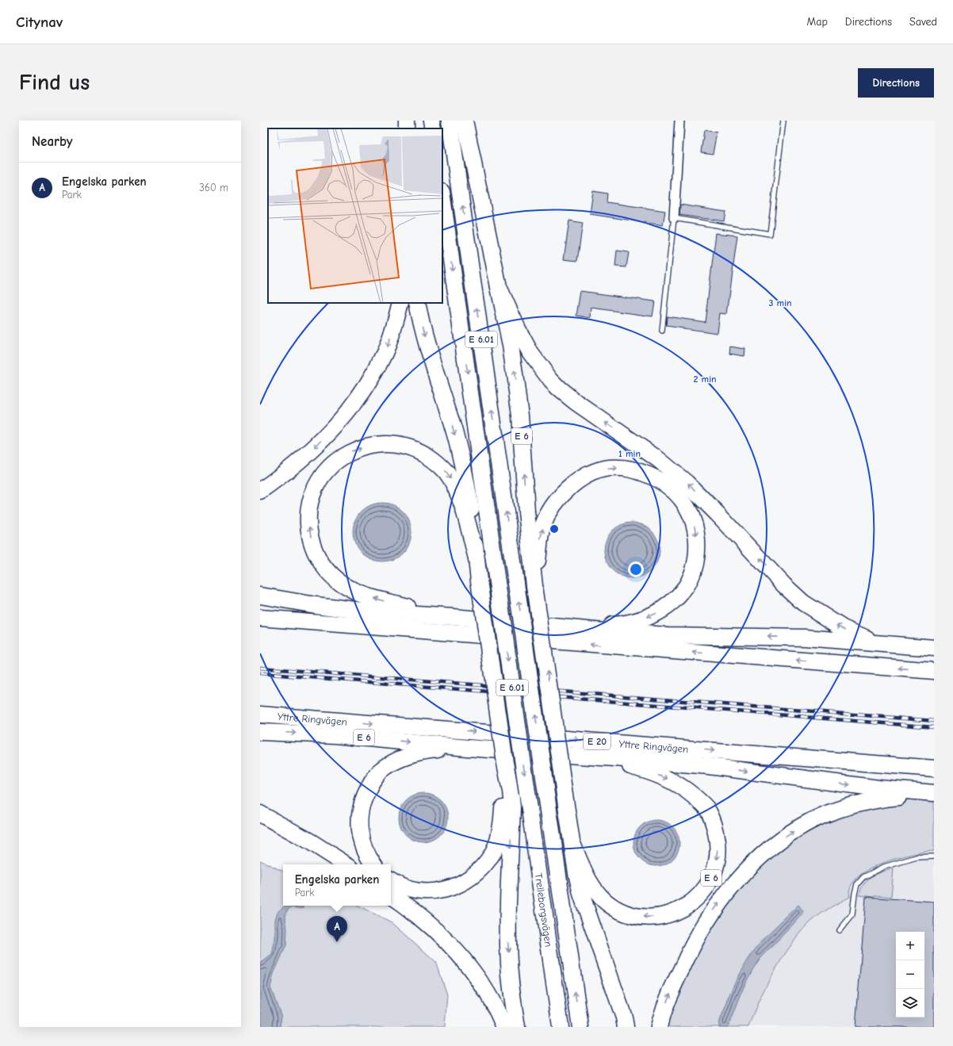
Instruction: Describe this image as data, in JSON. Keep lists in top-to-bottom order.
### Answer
{
  "streets": {
    "highway": [
      "E 6.01",
      "E 6",
      "Yttre Ringvägen",
      "E 20",
      "Trelleborgsvägen"
    ]
  },
  "page": {
    "header": "Citynav",
    "nav": ["Map", "Directions", "Saved"],
    "buttons": "Directions",
    "title": "Find us",
    "heading": "Nearby",
    "list": [
      {
        "mark": "A",
        "name": "Engelska parken",
        "note": "Park",
        "value": "360 m"
      }
    ],
    "popup": ["Engelska parken", "Park"],
    "pins": "A",
    "map_buttons": ["+", "−"]
  },
  "rings": ["3 min", "2 min", "1 min"]
}
